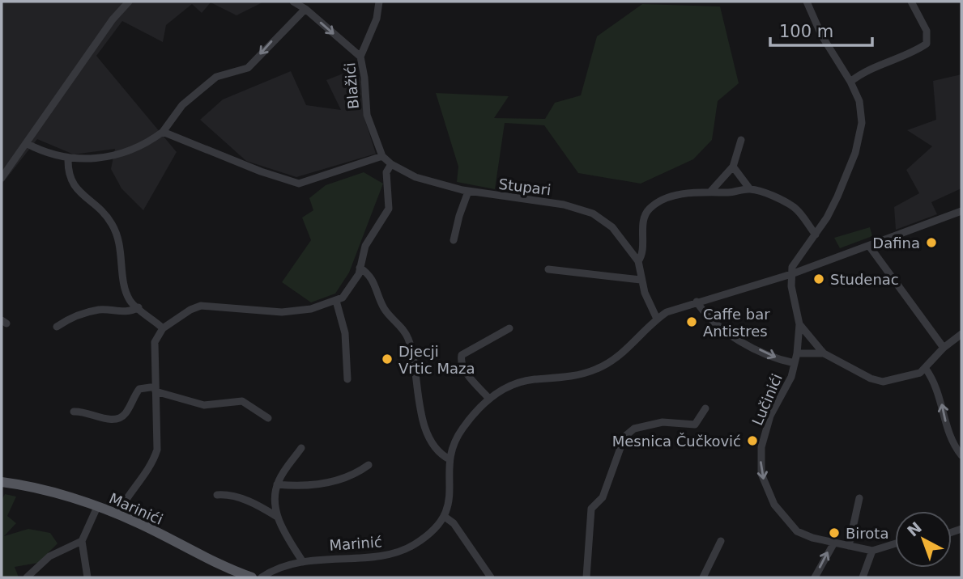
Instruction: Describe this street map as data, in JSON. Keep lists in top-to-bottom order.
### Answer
{
  "streets": {
    "main road": ["Marinići"],
    "street": [
      "Blažići",
      "Stupari",
      "Lučinići",
      "Marinić"
    ]
  },
  "crossings": [
    ["Blažići", "Stupari"]
  ],
  "one_way": ["Lučinići"],
  "places": [
    "Dafina",
    "Studenac",
    "Caffe bar Antistres",
    "Djecji Vrtic Maza",
    "Mesnica Čučković",
    "Birota"
  ],
  "scale_bar": "100 m",
  "north": "top left"
}
